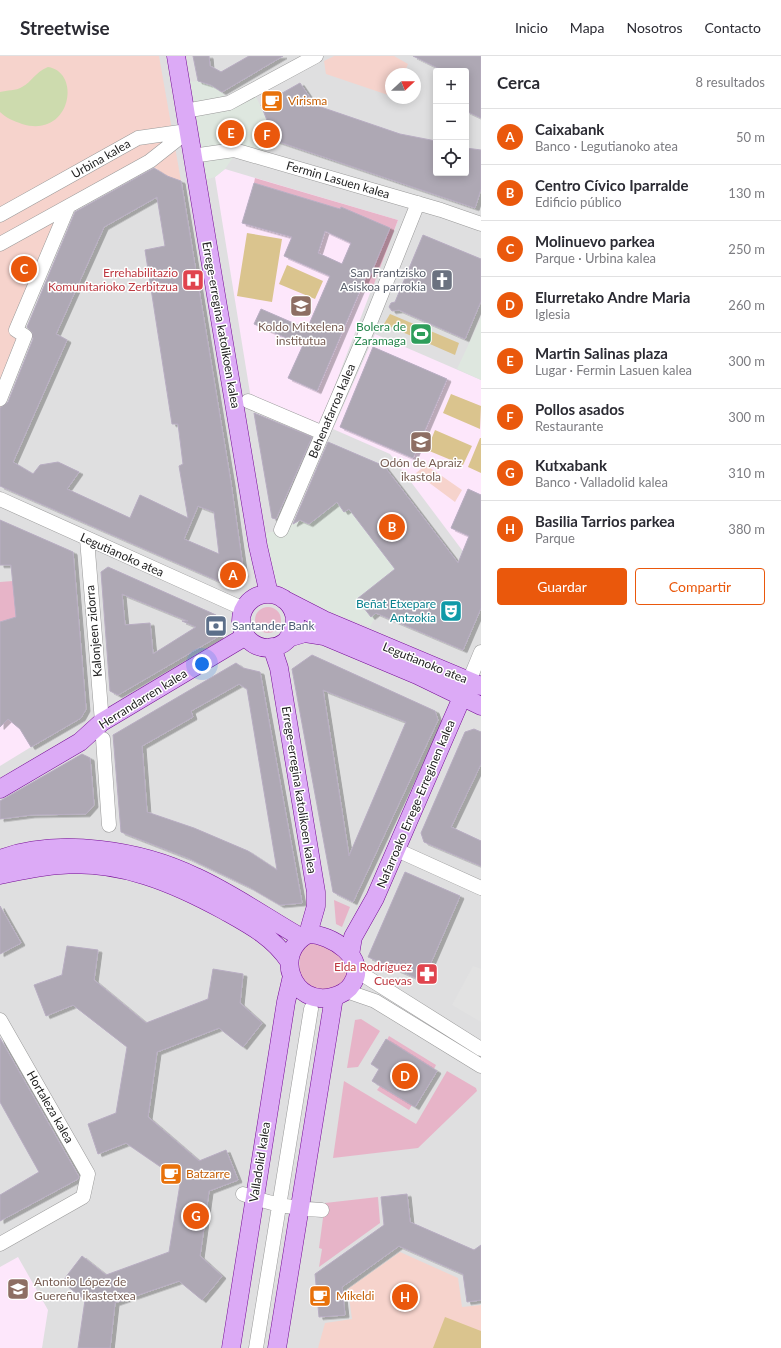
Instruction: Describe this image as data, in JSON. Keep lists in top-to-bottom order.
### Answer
{
  "streets": {
    "main road": [
      "Errege-erregina katolikoen kalea",
      "Legutianoko atea",
      "Herrandarren kalea",
      "Nafarroako Errege-Erreginen kalea",
      "Valladolid kalea"
    ],
    "street": [
      "Urbina kalea",
      "Fermin Lasuen kalea",
      "Behenafarroa kalea",
      "Kalonjeen zidorra",
      "Hortaleza kalea"
    ]
  },
  "crossings": [
    ["Urbina kalea", "Errege-erregina katolikoen kalea"],
    ["Fermin Lasuen kalea", "Errege-erregina katolikoen kalea"],
    ["Fermin Lasuen kalea", "Behenafarroa kalea"],
    ["Errege-erregina katolikoen kalea", "Legutianoko atea"],
    ["Errege-erregina katolikoen kalea", "Herrandarren kalea"],
    ["Errege-erregina katolikoen kalea", "Nafarroako Errege-Erreginen kalea"],
    ["Errege-erregina katolikoen kalea", "Valladolid kalea"],
    ["Legutianoko atea", "Kalonjeen zidorra"],
    ["Legutianoko atea", "Herrandarren kalea"],
    ["Legutianoko atea", "Nafarroako Errege-Erreginen kalea"],
    ["Kalonjeen zidorra", "Herrandarren kalea"],
    ["Nafarroako Errege-Erreginen kalea", "Valladolid kalea"]
  ],
  "places": {
    "cafe": ["Virisma", "Batzarre", "Mikeldi"],
    "hospital": ["Errehabilitazio Komunitarioko Zerbitzua"],
    "church": ["San Frantzisko Asiskoa parrokia"],
    "school or university": ["Koldo Mitxelena institutua", "Odón de Apraiz ikastola", "Antonio López de Guereñu ikastetxea"],
    "sports": ["Bolera de Zaramaga"],
    "theatre": ["Beñat Etxepare Antzokia"],
    "bank": ["Santander Bank"],
    "pharmacy": ["Elda Rodríguez Cuevas"]
  },
  "north": "right",
  "page": {
    "header": "Streetwise",
    "nav": [
      "Inicio",
      "Mapa",
      "Nosotros",
      "Contacto"
    ],
    "heading": ["Cerca", "8 resultados"],
    "map_buttons": ["+", "−"],
    "list": [
      {
        "mark": "A",
        "name": "Caixabank",
        "note": "Banco · Legutianoko atea",
        "value": "50 m"
      },
      {
        "mark": "B",
        "name": "Centro Cívico Iparralde",
        "note": "Edificio público",
        "value": "130 m"
      },
      {
        "mark": "C",
        "name": "Molinuevo parkea",
        "note": "Parque · Urbina kalea",
        "value": "250 m"
      },
      {
        "mark": "D",
        "name": "Elurretako Andre Maria",
        "note": "Iglesia",
        "value": "260 m"
      },
      {
        "mark": "E",
        "name": "Martin Salinas plaza",
        "note": "Lugar · Fermin Lasuen kalea",
        "value": "300 m"
      },
      {
        "mark": "F",
        "name": "Pollos asados",
        "note": "Restaurante",
        "value": "300 m"
      },
      {
        "mark": "G",
        "name": "Kutxabank",
        "note": "Banco · Valladolid kalea",
        "value": "310 m"
      },
      {
        "mark": "H",
        "name": "Basilia Tarrios parkea",
        "note": "Parque",
        "value": "380 m"
      }
    ],
    "pins": [
      "E",
      "F",
      "C",
      "B",
      "A",
      "D",
      "G",
      "H"
    ],
    "buttons": ["Guardar", "Compartir"]
  }
}
